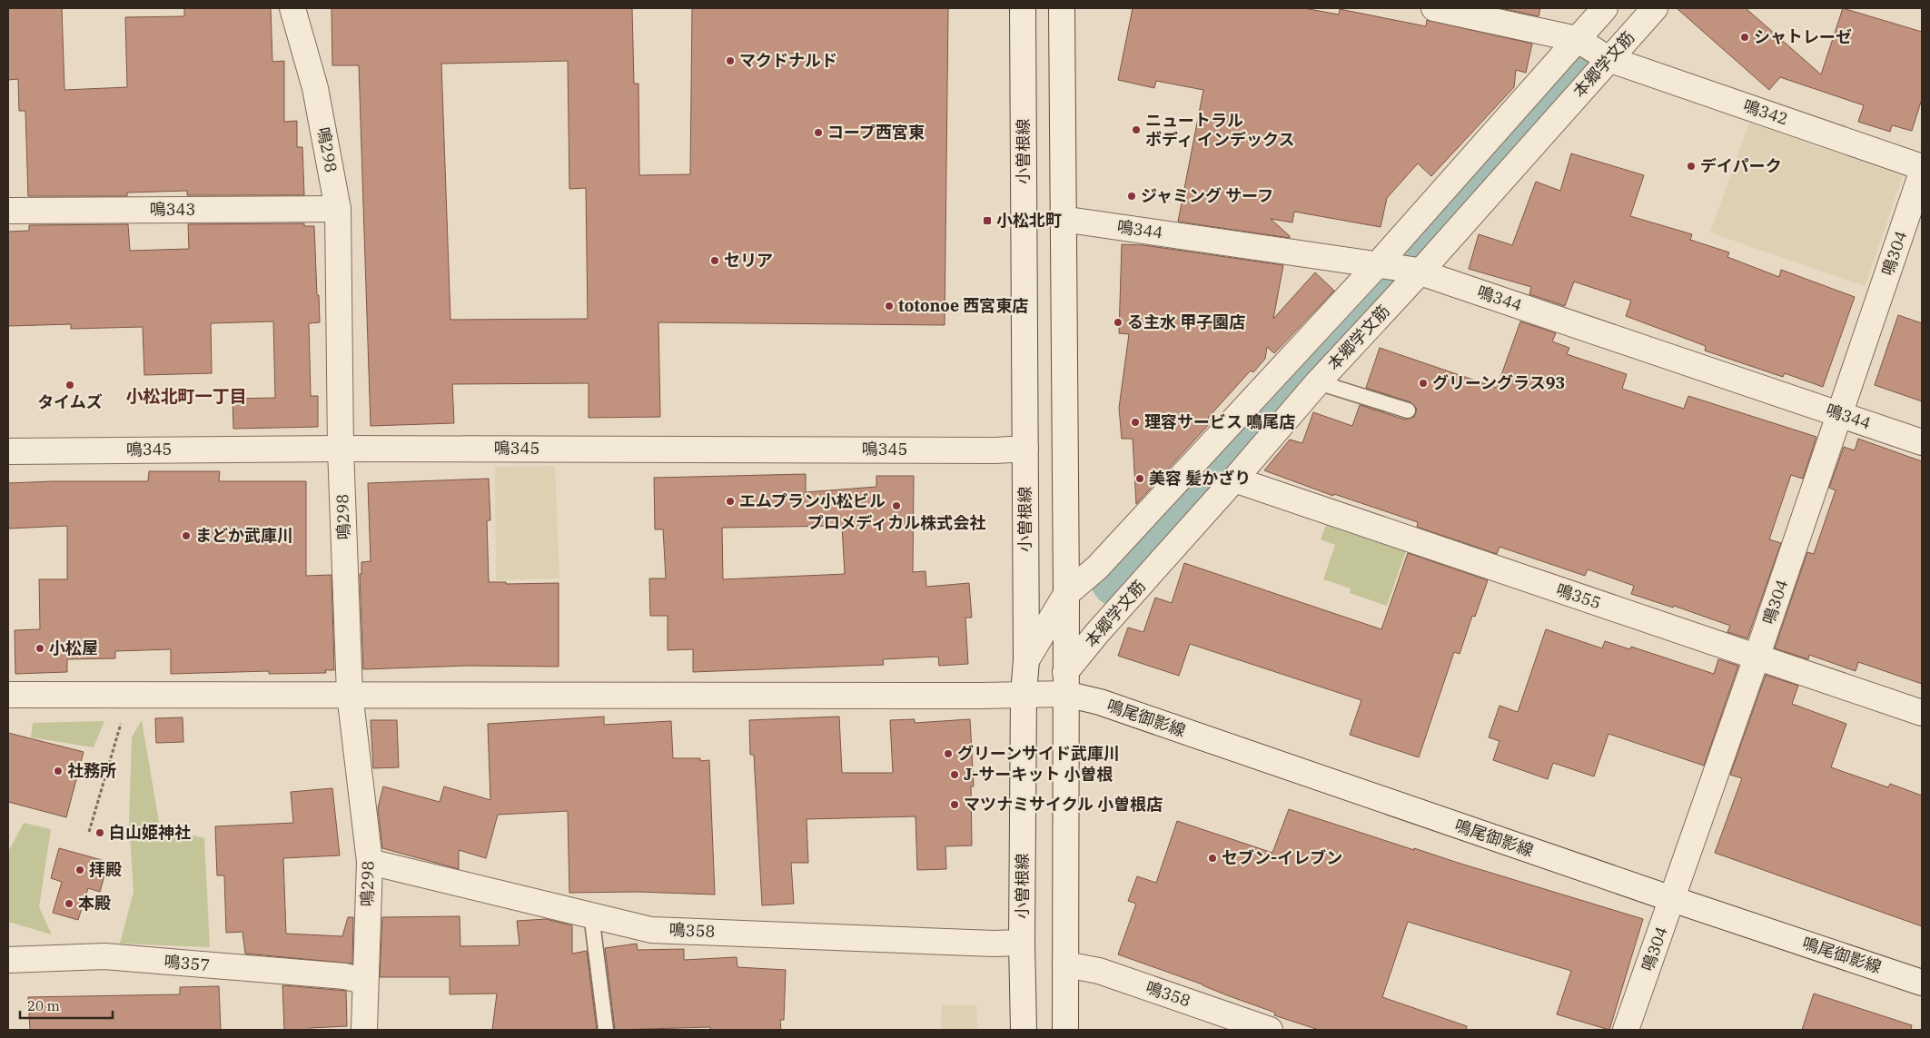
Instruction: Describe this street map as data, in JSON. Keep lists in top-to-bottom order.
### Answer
{
  "streets": {
    "street": [
      "本郷学文筋",
      "鳴342",
      "鳴298",
      "小曽根線",
      "鳴343",
      "鳴344",
      "鳴304",
      "鳴345",
      "鳴355",
      "鳴尾御影線",
      "鳴358",
      "鳴357"
    ]
  },
  "crossings": [
    ["本郷学文筋", "鳴342"],
    ["本郷学文筋", "小曽根線"],
    ["本郷学文筋", "鳴344"],
    ["本郷学文筋", "鳴355"],
    ["本郷学文筋", "鳴尾御影線"],
    ["鳴298", "鳴343"],
    ["鳴298", "鳴345"],
    ["鳴298", "鳴尾御影線"],
    ["鳴298", "鳴358"],
    ["鳴298", "鳴357"],
    ["小曽根線", "鳴345"],
    ["小曽根線", "鳴尾御影線"],
    ["小曽根線", "鳴358"],
    ["鳴344", "鳴304"],
    ["鳴304", "鳴355"],
    ["鳴304", "鳴尾御影線"]
  ],
  "districts": ["小松北町一丁目"],
  "places": {
    "other": [
      "シャトレーゼ",
      "マクドナルド",
      "ニュートラル ボディ インデックス",
      "コープ西宮東",
      "デイパーク",
      "ジャミング サーフ",
      "セリア",
      "totonoe 西宮東店",
      "る主水 甲子園店",
      "グリーングラス93",
      "タイムズ",
      "理容サービス 鳴尾店",
      "美容 髪かざり",
      "エムプラン小松ビル",
      "プロメディカル株式会社",
      "まどか武庫川",
      "小松屋",
      "グリーンサイド武庫川",
      "社務所",
      "J-サーキット 小曽根",
      "マツナミサイクル 小曽根店",
      "白山姫神社",
      "セブン-イレブン",
      "拝殿",
      "本殿"
    ],
    "transit": ["小松北町"]
  },
  "scale_bar": "20 m"
}
